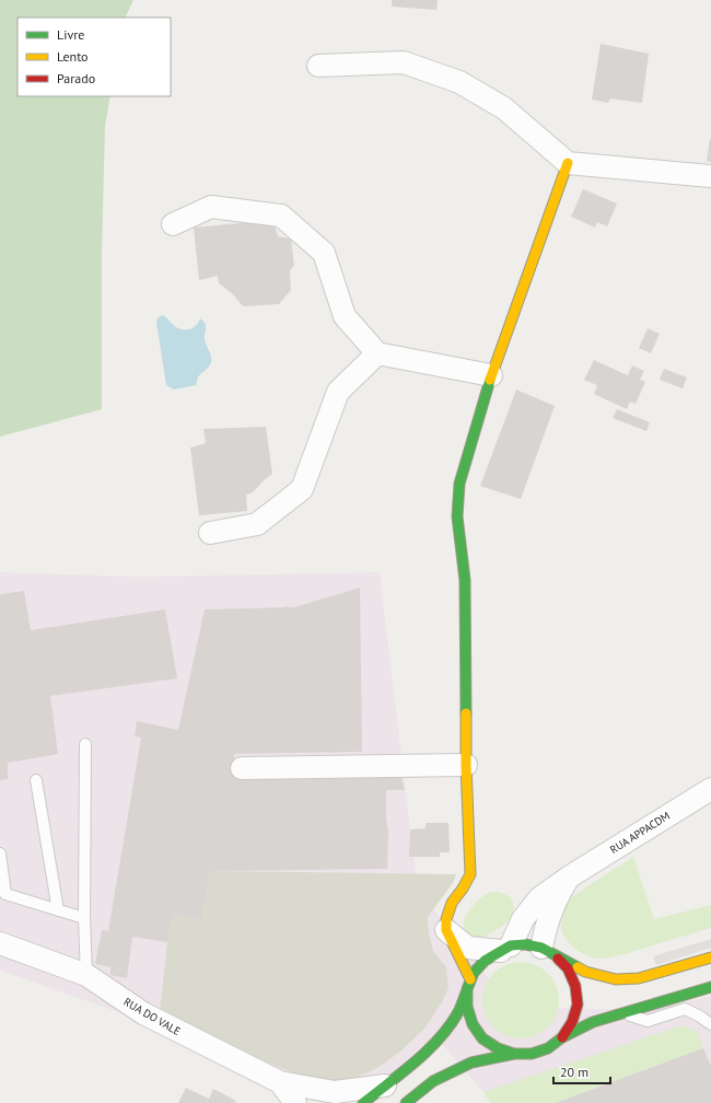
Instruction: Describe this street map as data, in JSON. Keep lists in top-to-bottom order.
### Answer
{
  "streets": {
    "street": ["RUA APPACDM", "RUA DO VALE"]
  },
  "legend": ["Livre", "Lento", "Parado"],
  "scale_bar": "20 m"
}
